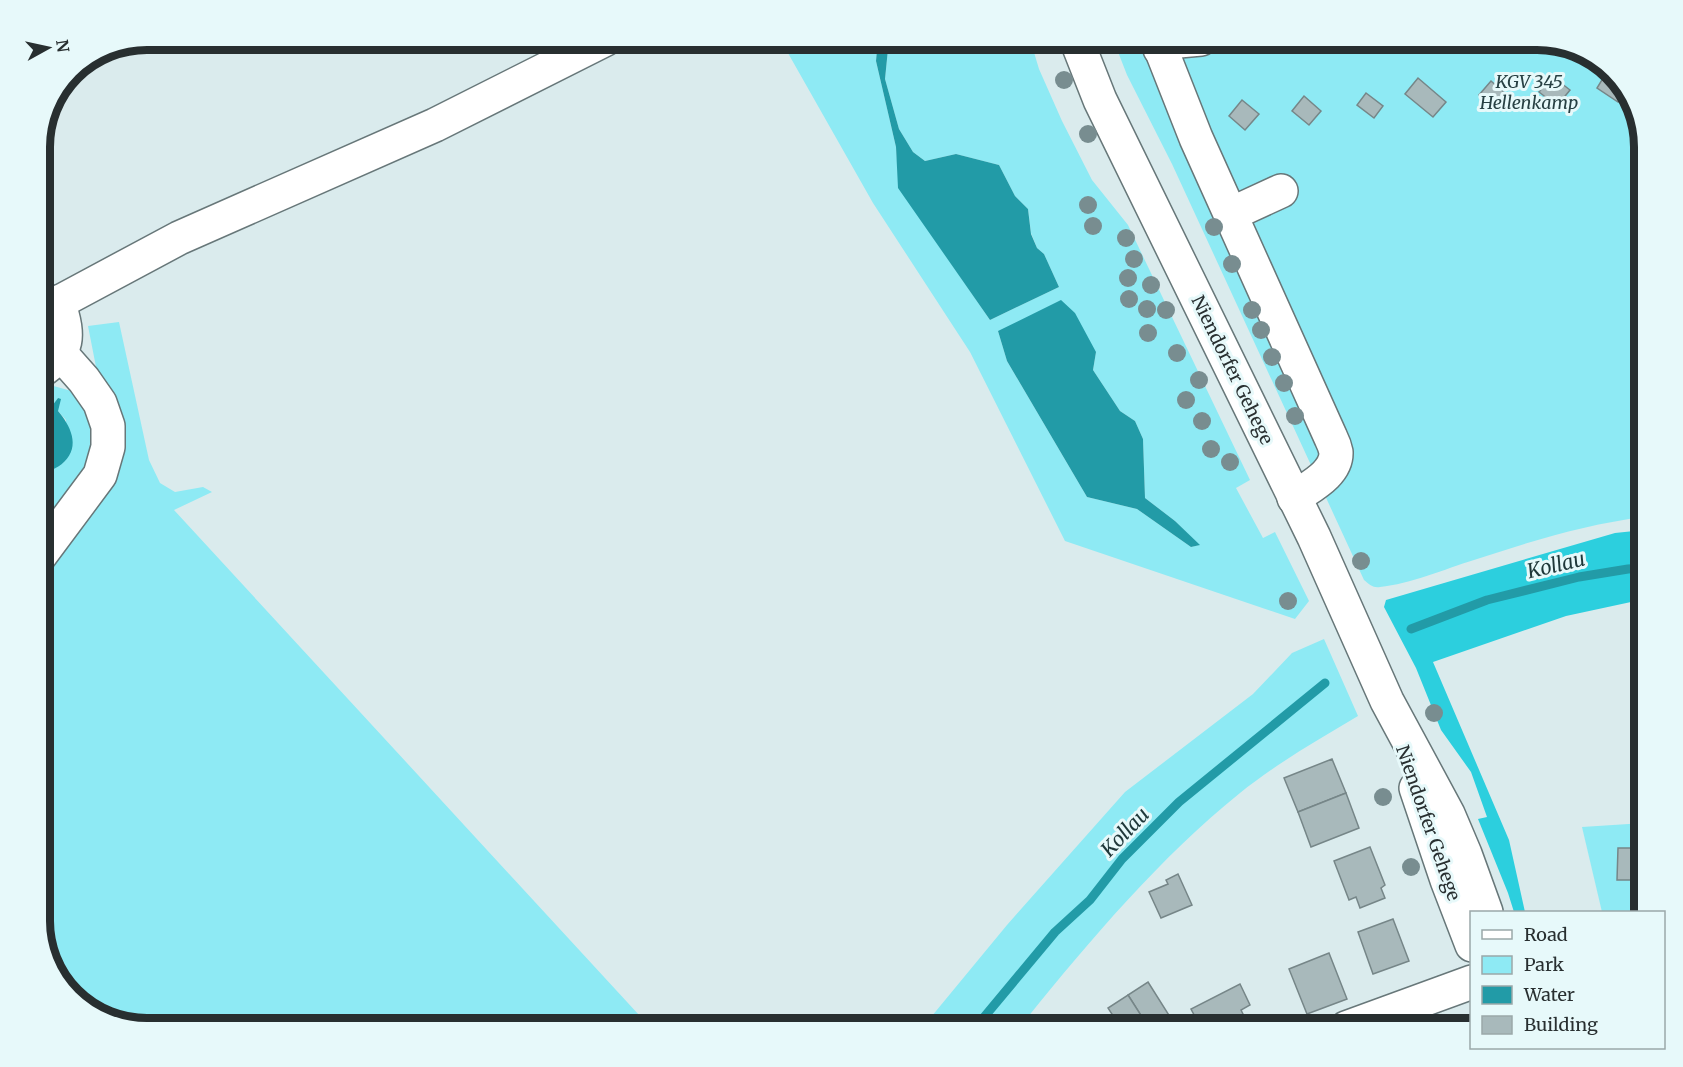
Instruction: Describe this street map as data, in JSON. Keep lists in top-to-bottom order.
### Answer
{
  "streets": {
    "street": ["Niendorfer Gehege"]
  },
  "water": ["Kollau"],
  "parks": ["KGV 345 Hellenkamp"],
  "legend": [
    "Road",
    "Park",
    "Water",
    "Building"
  ],
  "north": "right"
}
